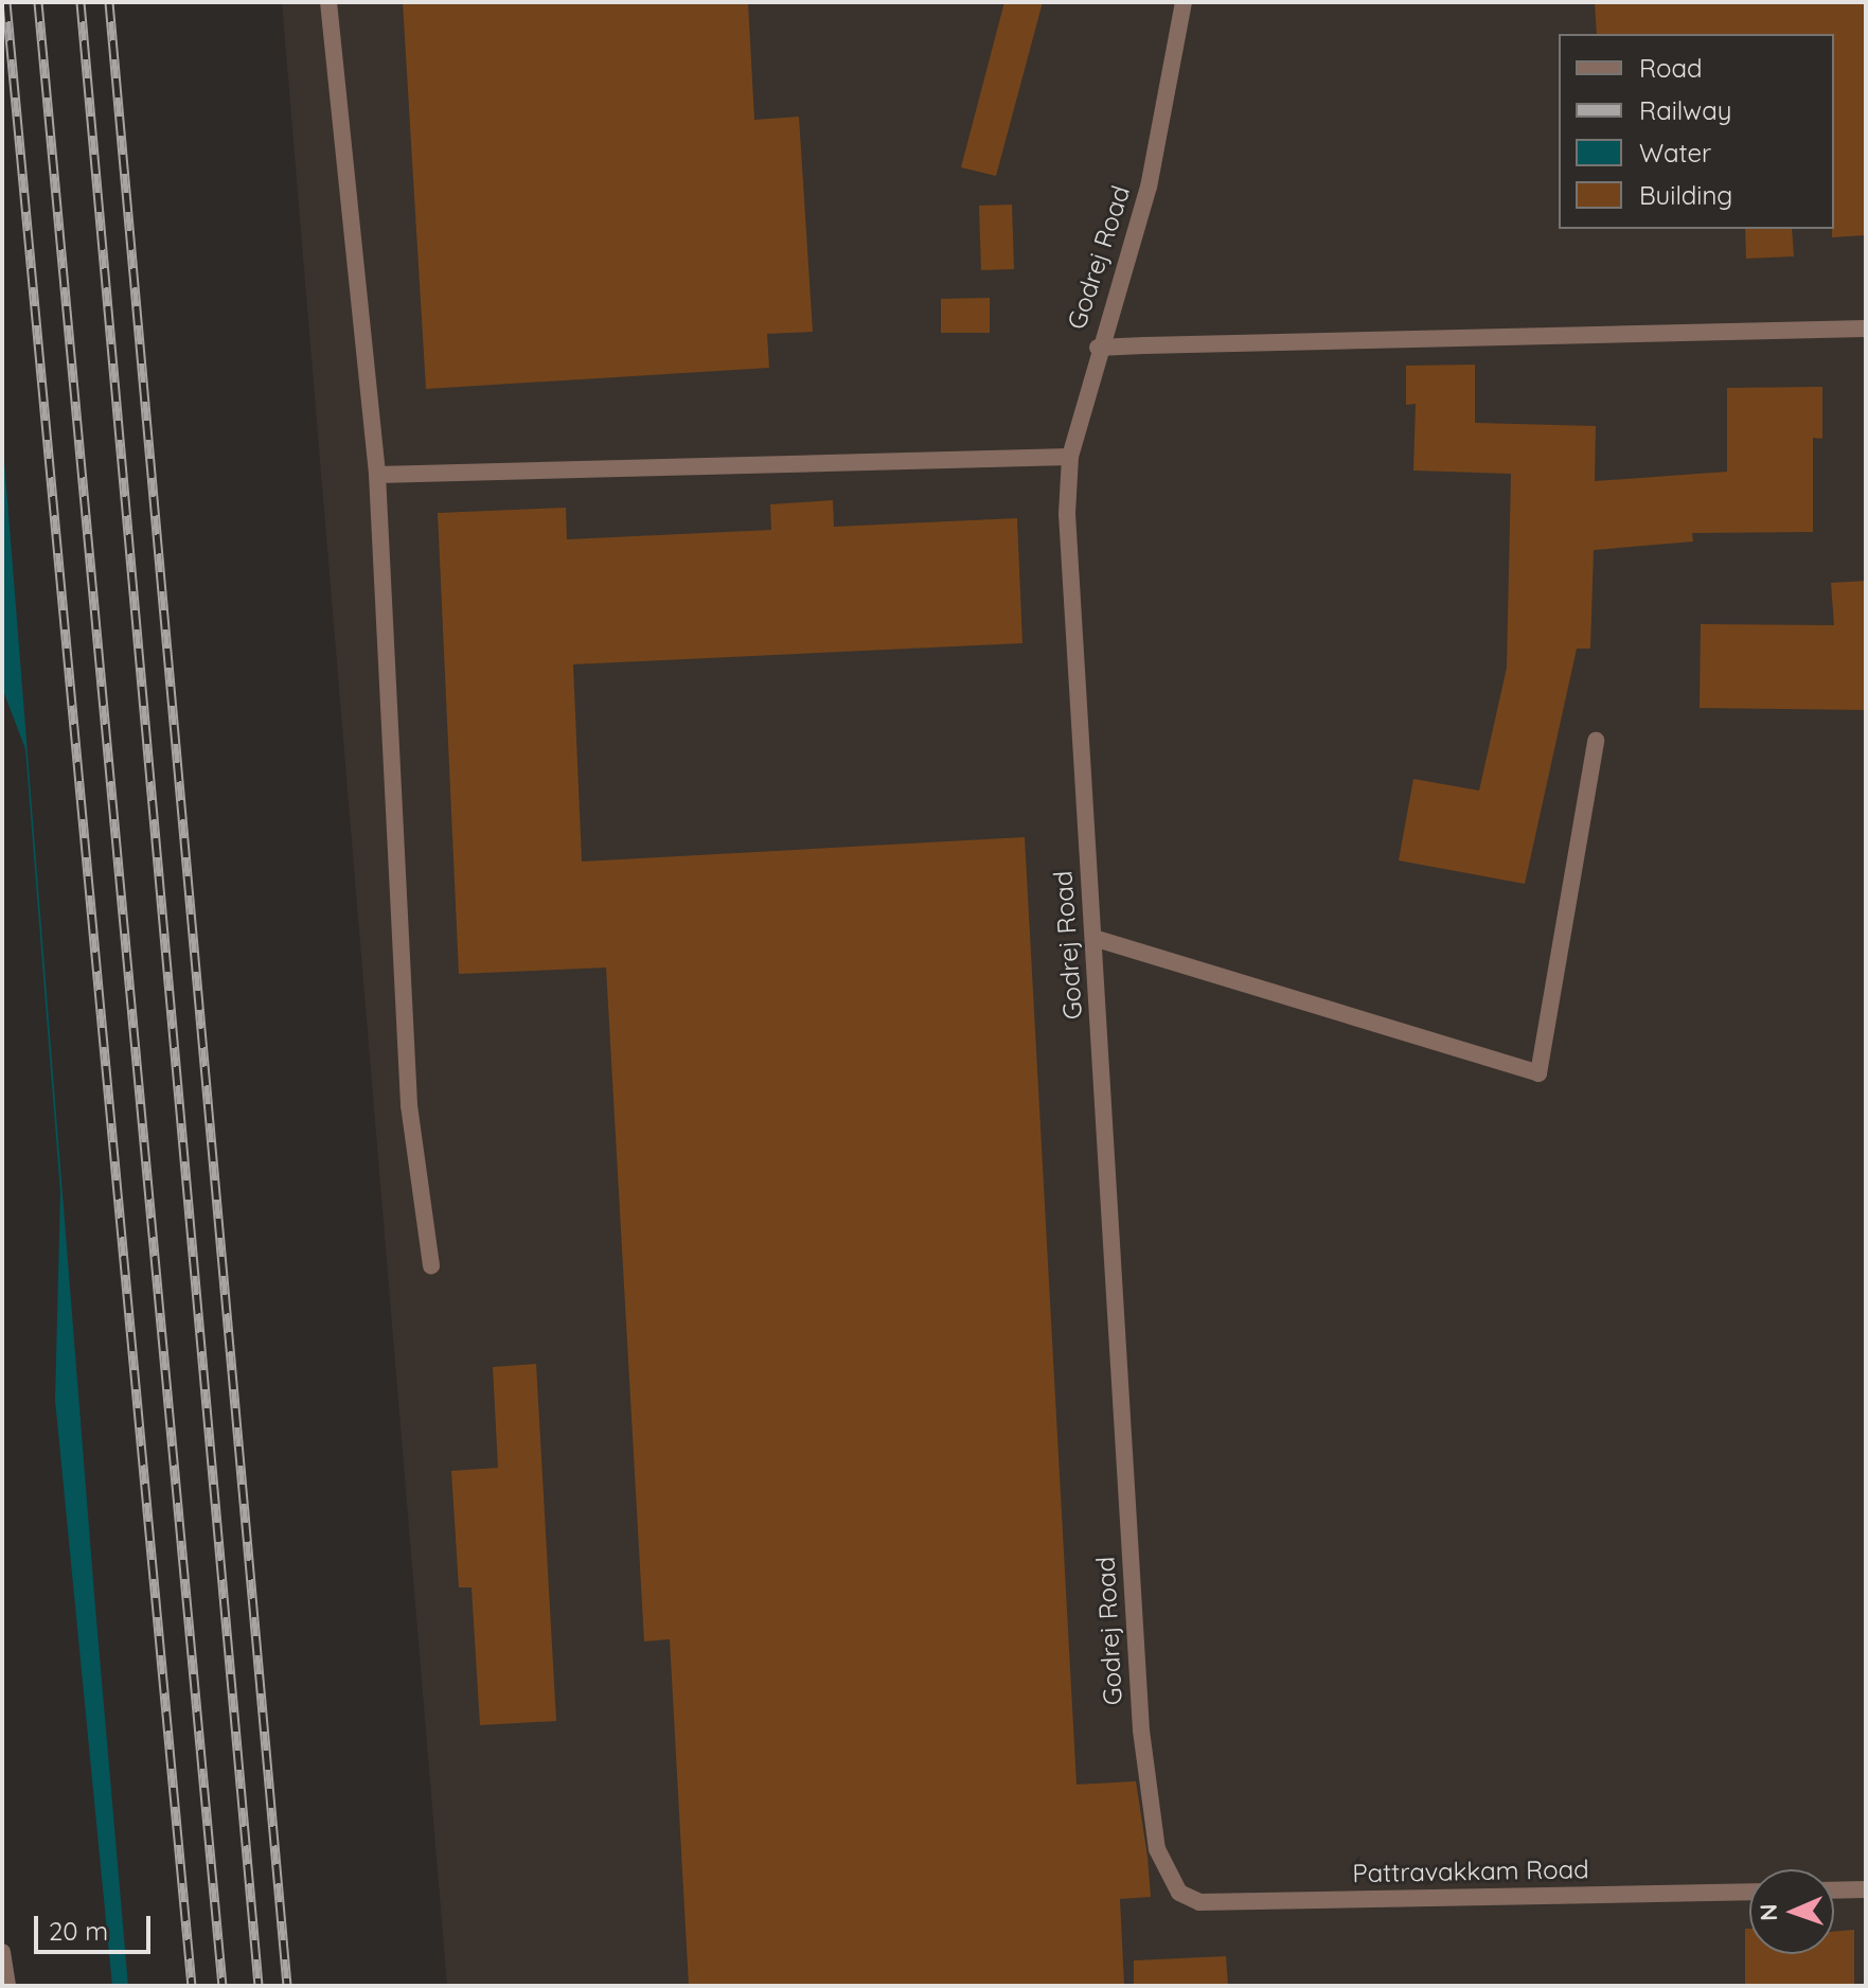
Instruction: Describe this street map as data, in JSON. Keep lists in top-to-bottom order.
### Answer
{
  "streets": {
    "street": ["Godrej Road", "Pattravakkam Road"]
  },
  "crossings": [
    ["Godrej Road", "Pattravakkam Road"]
  ],
  "legend": [
    "Road",
    "Railway",
    "Water",
    "Building"
  ],
  "scale_bar": "20 m",
  "north": "left"
}
